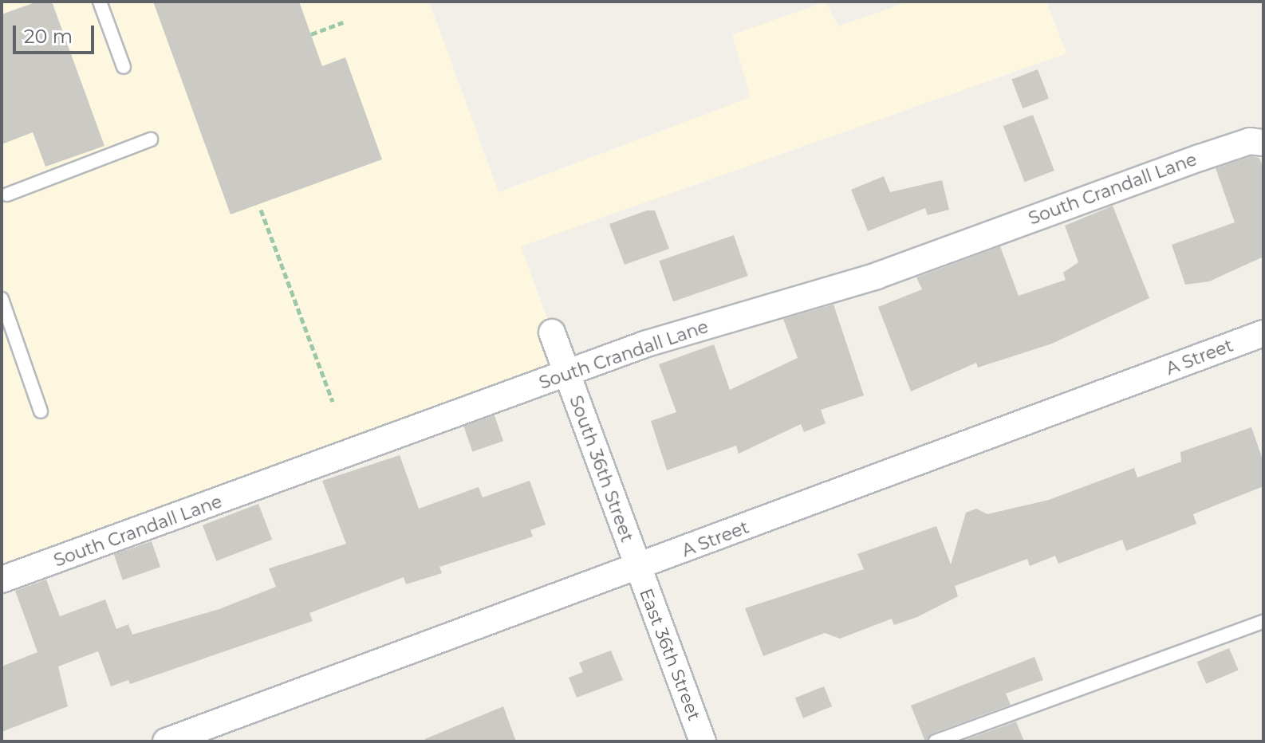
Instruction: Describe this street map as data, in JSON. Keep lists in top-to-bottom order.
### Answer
{
  "streets": {
    "street": [
      "South Crandall Lane",
      "A Street",
      "South 36th Street",
      "East 36th Street"
    ]
  },
  "crossings": [
    ["South Crandall Lane", "South 36th Street"],
    ["A Street", "South 36th Street"],
    ["A Street", "East 36th Street"],
    ["South 36th Street", "East 36th Street"]
  ],
  "scale_bar": "20 m"
}
